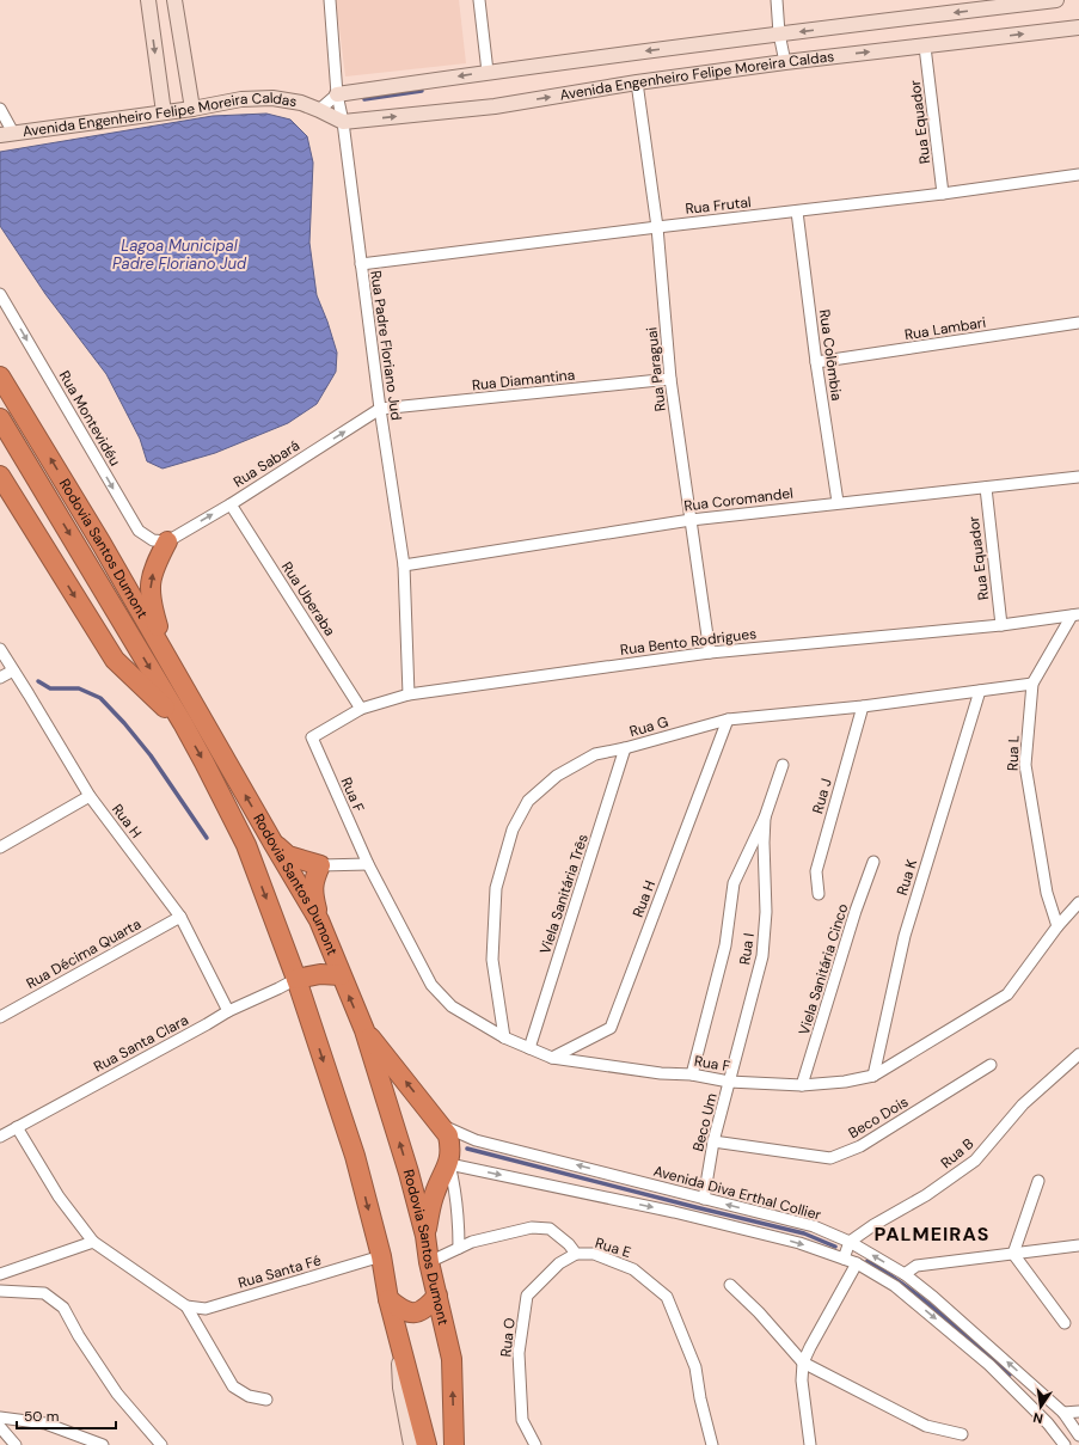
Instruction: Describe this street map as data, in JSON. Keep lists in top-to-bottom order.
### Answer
{
  "streets": {
    "highway": ["Rodovia Santos Dumont"],
    "street": [
      "Avenida Engenheiro Felipe Moreira Caldas",
      "Rua Equador",
      "Rua Frutal",
      "Rua Lambari",
      "Rua Padre Floriano Jud",
      "Rua Colômbia",
      "Rua Paraguai",
      "Rua Diamantina",
      "Rua Montevidéu",
      "Rua Sabará",
      "Rua Coromandel",
      "Rua Uberaba",
      "Rua Bento Rodrigues",
      "Rua G",
      "Rua L",
      "Rua F",
      "Rua J",
      "Rua H",
      "Rua K",
      "Viela Sanitária Três",
      "Rua I",
      "Rua Décima Quarta",
      "Viela Sanitária Cinco",
      "Rua Santa Clara",
      "Beco Dois",
      "Beco Um",
      "Rua B",
      "Avenida Diva Erthal Collier",
      "Rua E",
      "Rua Santa Fé",
      "Rua O"
    ]
  },
  "crossings": [
    ["Avenida Engenheiro Felipe Moreira Caldas", "Rua Equador"],
    ["Avenida Engenheiro Felipe Moreira Caldas", "Rua Padre Floriano Jud"],
    ["Avenida Engenheiro Felipe Moreira Caldas", "Rua Paraguai"],
    ["Rua Equador", "Rua Frutal"],
    ["Rua Equador", "Rua Coromandel"],
    ["Rua Equador", "Rua Bento Rodrigues"],
    ["Rua Frutal", "Rua Padre Floriano Jud"],
    ["Rua Frutal", "Rua Colômbia"],
    ["Rua Frutal", "Rua Paraguai"],
    ["Rua Lambari", "Rua Colômbia"],
    ["Rua Padre Floriano Jud", "Rua Diamantina"],
    ["Rua Padre Floriano Jud", "Rua Sabará"],
    ["Rua Padre Floriano Jud", "Rua Coromandel"],
    ["Rua Padre Floriano Jud", "Rua Bento Rodrigues"],
    ["Rua Colômbia", "Rua Coromandel"],
    ["Rua Paraguai", "Rua Diamantina"],
    ["Rua Paraguai", "Rua Coromandel"],
    ["Rua Paraguai", "Rua Bento Rodrigues"],
    ["Rua Diamantina", "Rua Sabará"],
    ["Rua Montevidéu", "Rua Sabará"],
    ["Rua Sabará", "Rua Uberaba"],
    ["Rodovia Santos Dumont", "Rua Santa Clara"],
    ["Rodovia Santos Dumont", "Rua E"],
    ["Rodovia Santos Dumont", "Rua Santa Fé"],
    ["Rua Uberaba", "Rua Bento Rodrigues"],
    ["Rua Bento Rodrigues", "Rua L"],
    ["Rua Bento Rodrigues", "Rua F"],
    ["Rua G", "Rua L"],
    ["Rua G", "Rua F"],
    ["Rua G", "Rua J"],
    ["Rua G", "Rua H"],
    ["Rua G", "Rua K"],
    ["Rua G", "Viela Sanitária Três"],
    ["Rua L", "Rua F"],
    ["Rua F", "Rua H"],
    ["Rua F", "Rua K"],
    ["Rua F", "Viela Sanitária Três"],
    ["Rua F", "Rua I"],
    ["Rua F", "Viela Sanitária Cinco"],
    ["Rua F", "Beco Um"],
    ["Rua H", "Rua Décima Quarta"],
    ["Rua H", "Rua Santa Clara"],
    ["Rua I", "Beco Um"],
    ["Beco Dois", "Beco Um"],
    ["Beco Um", "Avenida Diva Erthal Collier"],
    ["Rua B", "Avenida Diva Erthal Collier"],
    ["Rua E", "Rua O"]
  ],
  "one_way": ["Rua Montevidéu", "Rua Sabará"],
  "districts": ["PALMEIRAS"],
  "water": ["Lagoa Municipal Padre Floriano Jud"],
  "scale_bar": "50 m",
  "north": "bottom"
}
